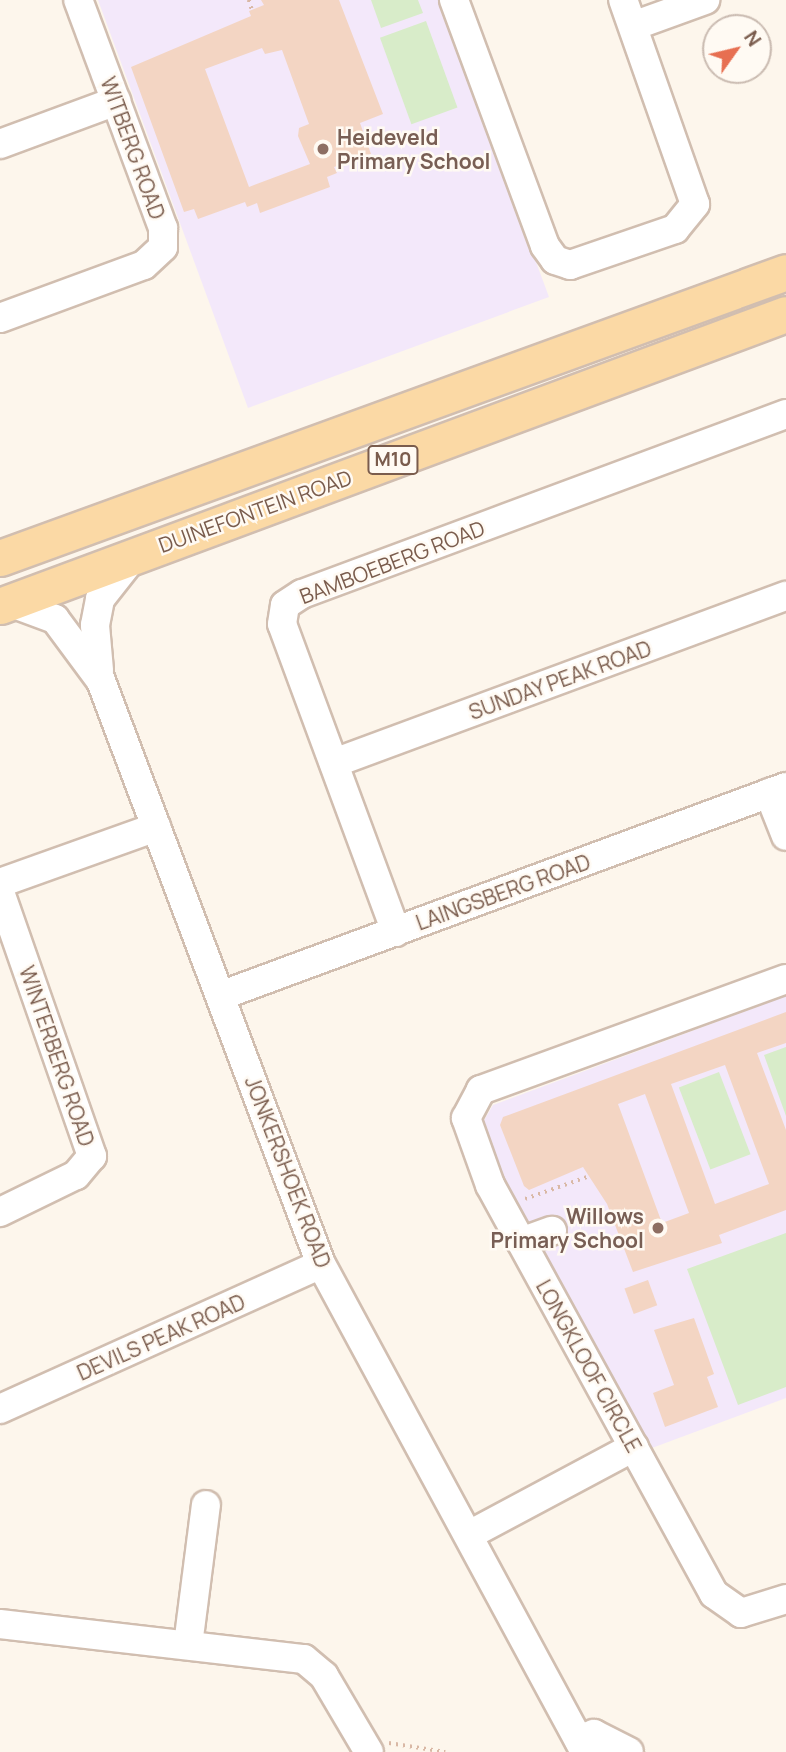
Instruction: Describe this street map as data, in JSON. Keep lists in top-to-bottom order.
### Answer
{
  "streets": {
    "main road": ["M10", "DUINEFONTEIN ROAD"],
    "street": [
      "WITBERG ROAD",
      "BAMBOEBERG ROAD",
      "SUNDAY PEAK ROAD",
      "LAINGSBERG ROAD",
      "WINTERBERG ROAD",
      "JONKERSHOEK ROAD",
      "DEVILS PEAK ROAD",
      "LONGKLOOF CIRCLE"
    ]
  },
  "crossings": [
    ["DUINEFONTEIN ROAD", "JONKERSHOEK ROAD"],
    ["BAMBOEBERG ROAD", "SUNDAY PEAK ROAD"],
    ["BAMBOEBERG ROAD", "LAINGSBERG ROAD"],
    ["LAINGSBERG ROAD", "JONKERSHOEK ROAD"],
    ["JONKERSHOEK ROAD", "DEVILS PEAK ROAD"]
  ],
  "places": ["Heideveld Primary School", "Willows Primary School"],
  "north": "top right"
}
